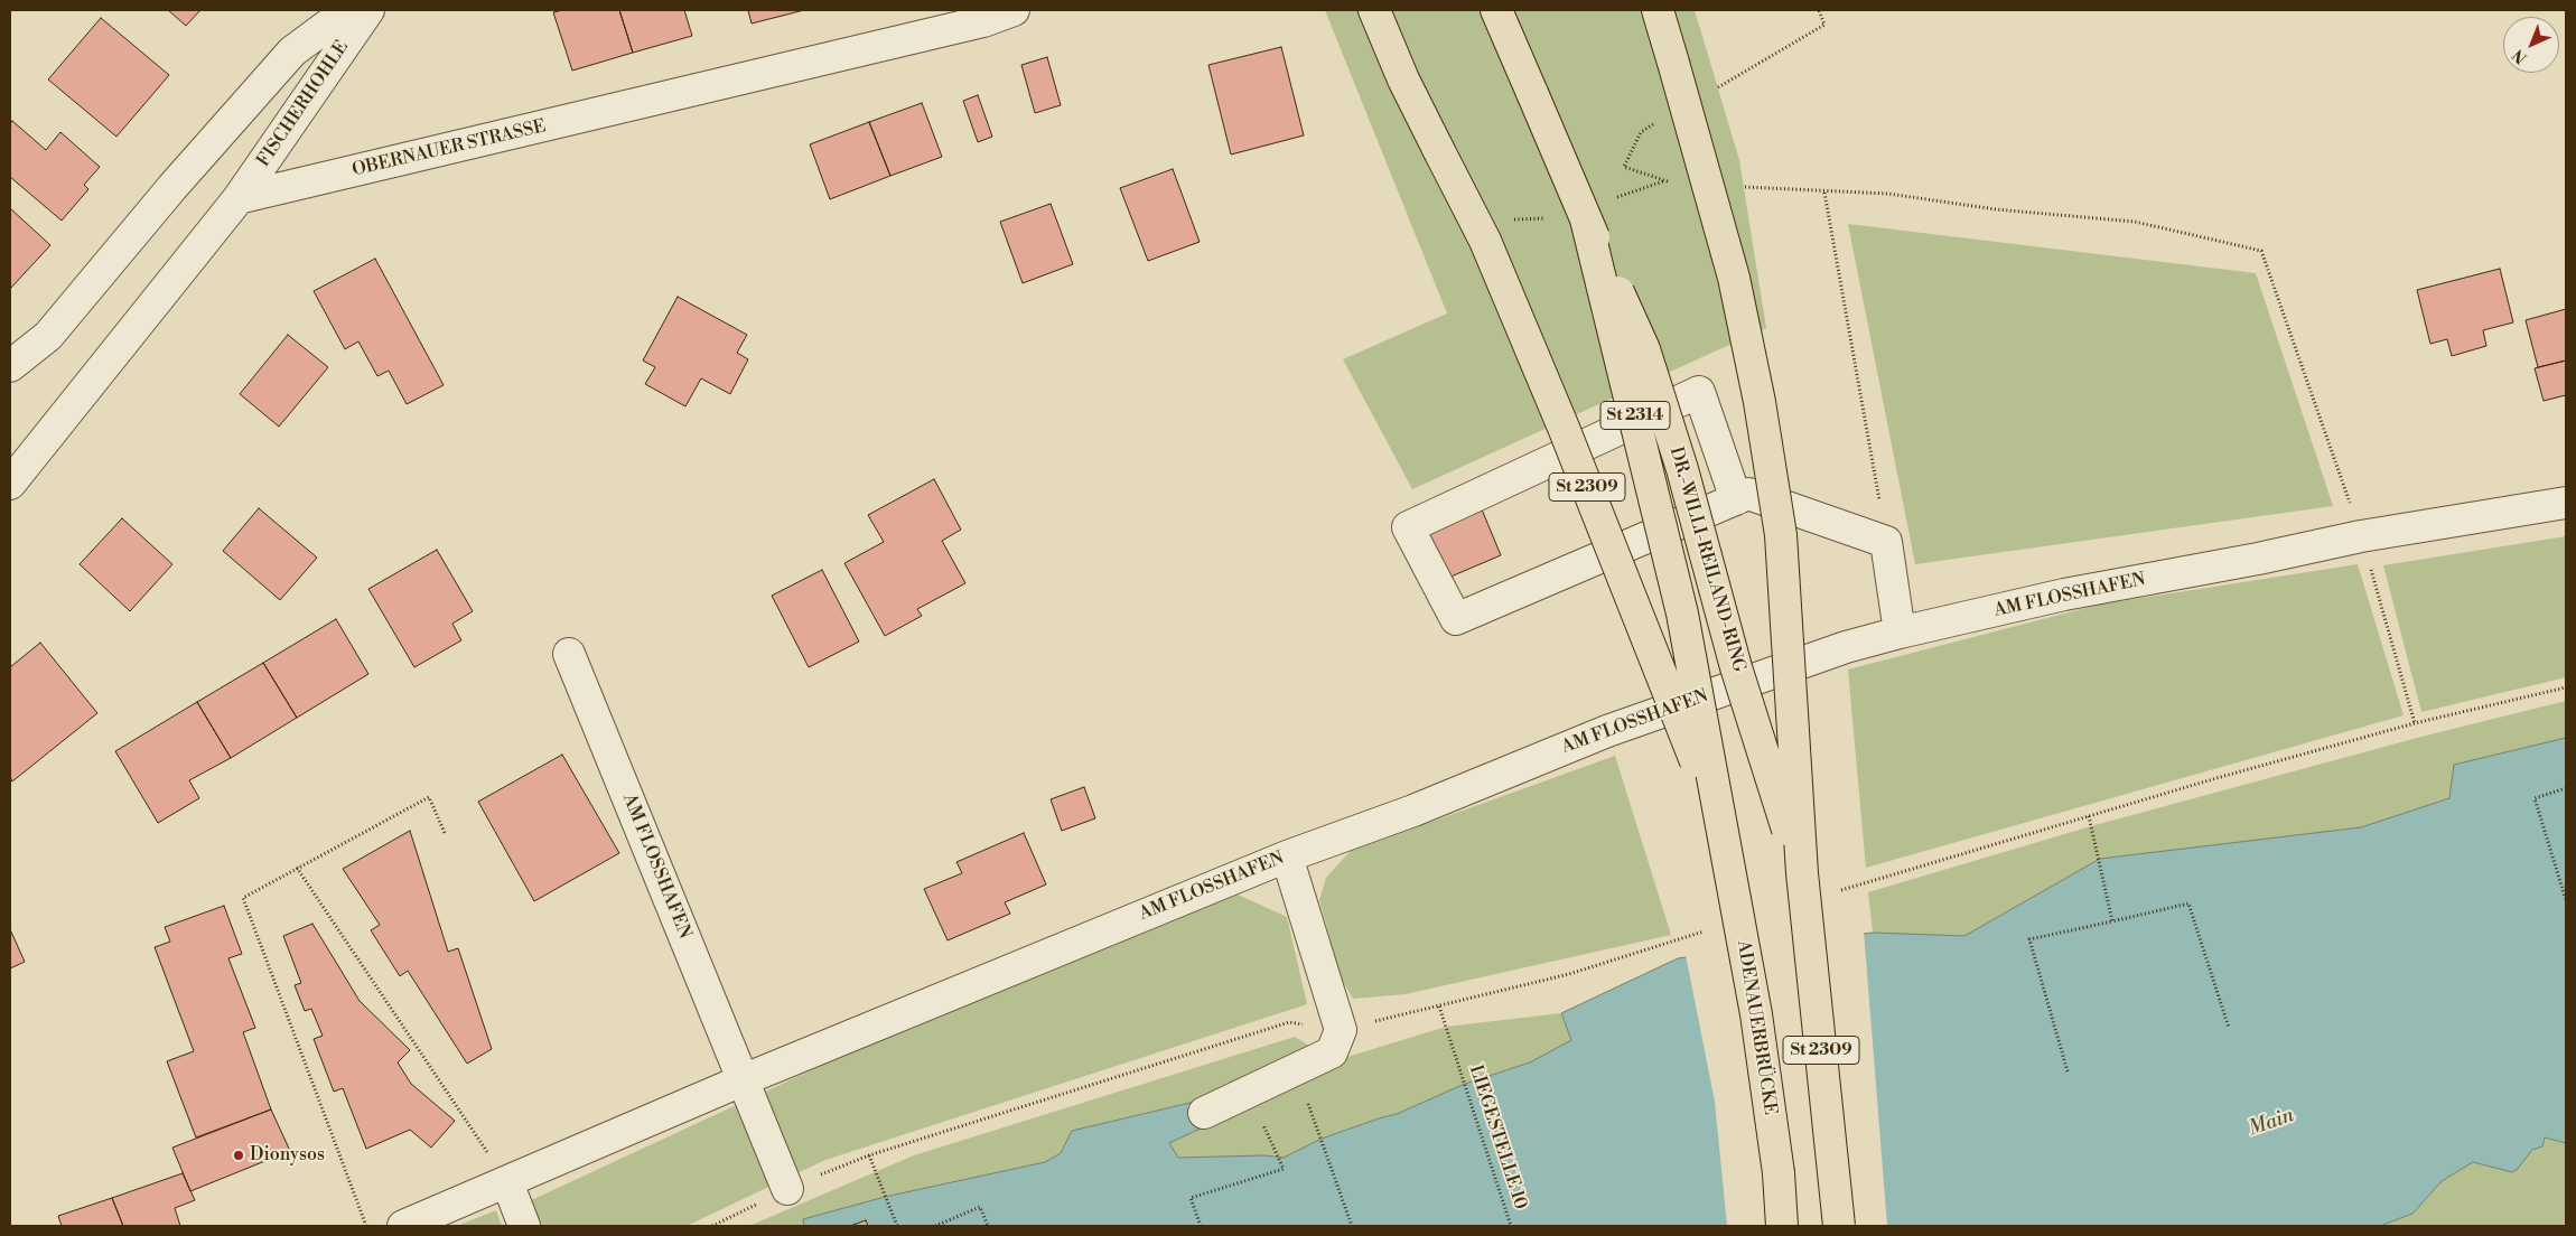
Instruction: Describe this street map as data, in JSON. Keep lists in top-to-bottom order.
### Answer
{
  "streets": {
    "highway": [
      "St 2314",
      "St 2309",
      "DR.-WILLI-REILAND-RING",
      "ADENAUERBRÜCKE"
    ],
    "street": ["FISCHERHOHLE", "OBERNAUER STRASSE", "AM FLOSSHAFEN"],
    "path": ["LIEGESTELLE 10"]
  },
  "crossings": [
    ["FISCHERHOHLE", "OBERNAUER STRASSE"],
    ["St 2309", "DR.-WILLI-REILAND-RING"],
    ["St 2309", "ADENAUERBRÜCKE"],
    ["DR.-WILLI-REILAND-RING", "ADENAUERBRÜCKE"]
  ],
  "water": ["Main"],
  "places": ["Dionysos"],
  "north": "bottom left"
}
